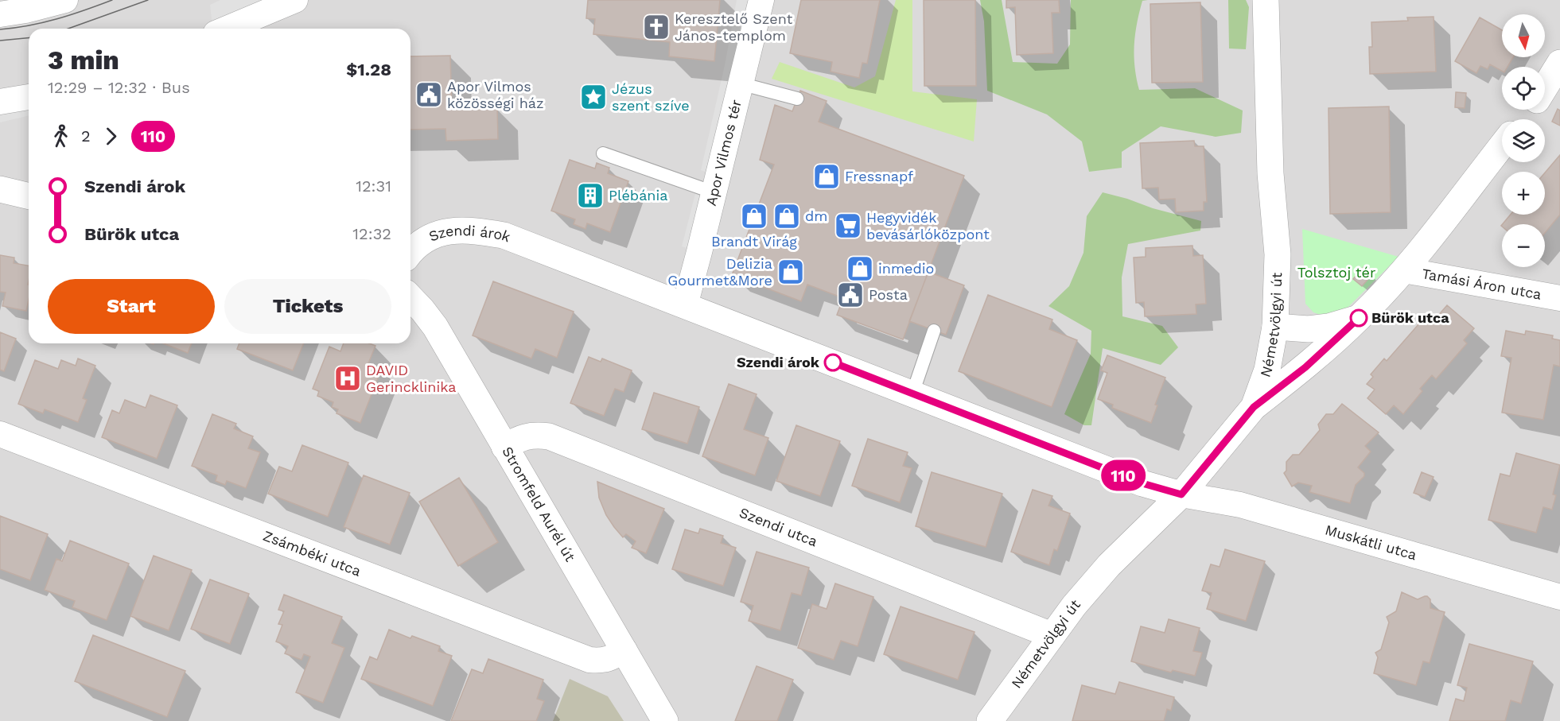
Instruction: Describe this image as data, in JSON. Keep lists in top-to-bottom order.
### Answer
{
  "streets": {
    "street": [
      "Apor Vilmos tér",
      "Szendi árok",
      "Tamási Áron utca",
      "Németvölgyi út",
      "Stromfeld Aurél út",
      "Szendi utca",
      "Muskátli utca",
      "Zsámbéki utca"
    ]
  },
  "crossings": [
    ["Apor Vilmos tér", "Szendi árok"],
    ["Szendi árok", "Németvölgyi út"],
    ["Szendi árok", "Muskátli utca"],
    ["Németvölgyi út", "Szendi utca"],
    ["Németvölgyi út", "Muskátli utca"],
    ["Stromfeld Aurél út", "Szendi utca"],
    ["Stromfeld Aurél út", "Zsámbéki utca"]
  ],
  "parks": ["Tolsztoj tér"],
  "places": {
    "church": ["Keresztelő Szent János-templom"],
    "public building": ["Apor Vilmos közösségi ház", "Posta"],
    "place": ["Jézus szent szíve"],
    "shop": [
      "Fressnapf",
      "Brandt Virág",
      "dm",
      "inmedio",
      "Delizia Gourmet&More"
    ],
    "building": ["Plébánia"],
    "supermarket": ["Hegyvidék bevásárlóközpont"],
    "other": ["Bürök utca", "Szendi árok"],
    "hospital": ["DAVID Gerincklinika"]
  },
  "lines": ["bus line 110"],
  "north": "bottom",
  "page": {
    "on_map": "110",
    "map_buttons": ["+", "−"],
    "heading": ["3 min", "12:29 – 12:32 · Bus", "$1.28"],
    "legs": ["2", "110"],
    "list": [
      {
        "name": "Szendi árok",
        "value": "12:31"
      },
      {
        "name": "Bürök utca",
        "value": "12:32"
      }
    ],
    "buttons": ["Start", "Tickets"]
  }
}
